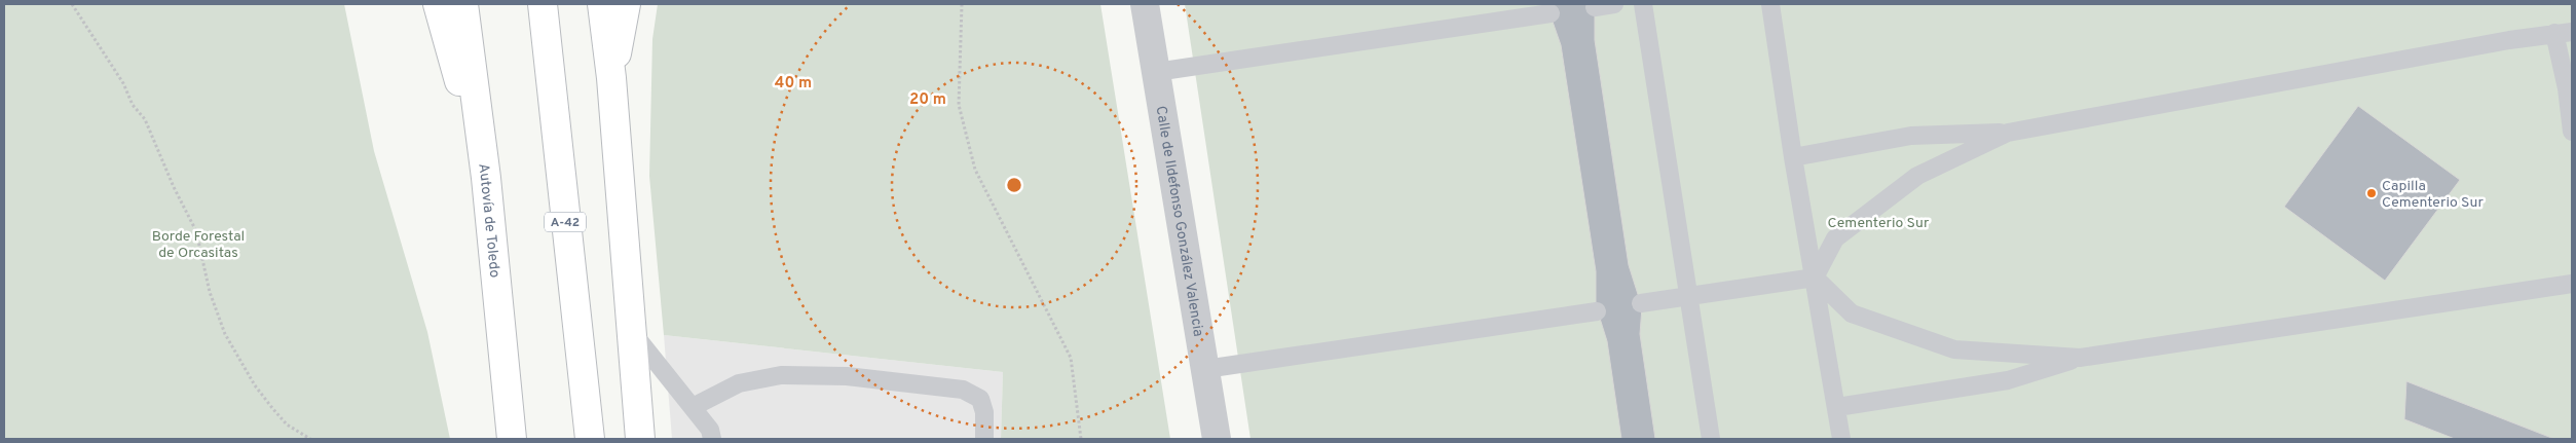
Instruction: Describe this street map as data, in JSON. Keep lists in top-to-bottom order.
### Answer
{
  "streets": {
    "highway": ["Autovía de Toledo", "A-42"],
    "street": ["Calle de Ildefonso González Valencia"]
  },
  "parks": ["Cementerio Sur", "Borde Forestal de Orcasitas"],
  "places": ["Capilla Cementerio Sur"],
  "rings": ["40 m", "20 m"]
}
